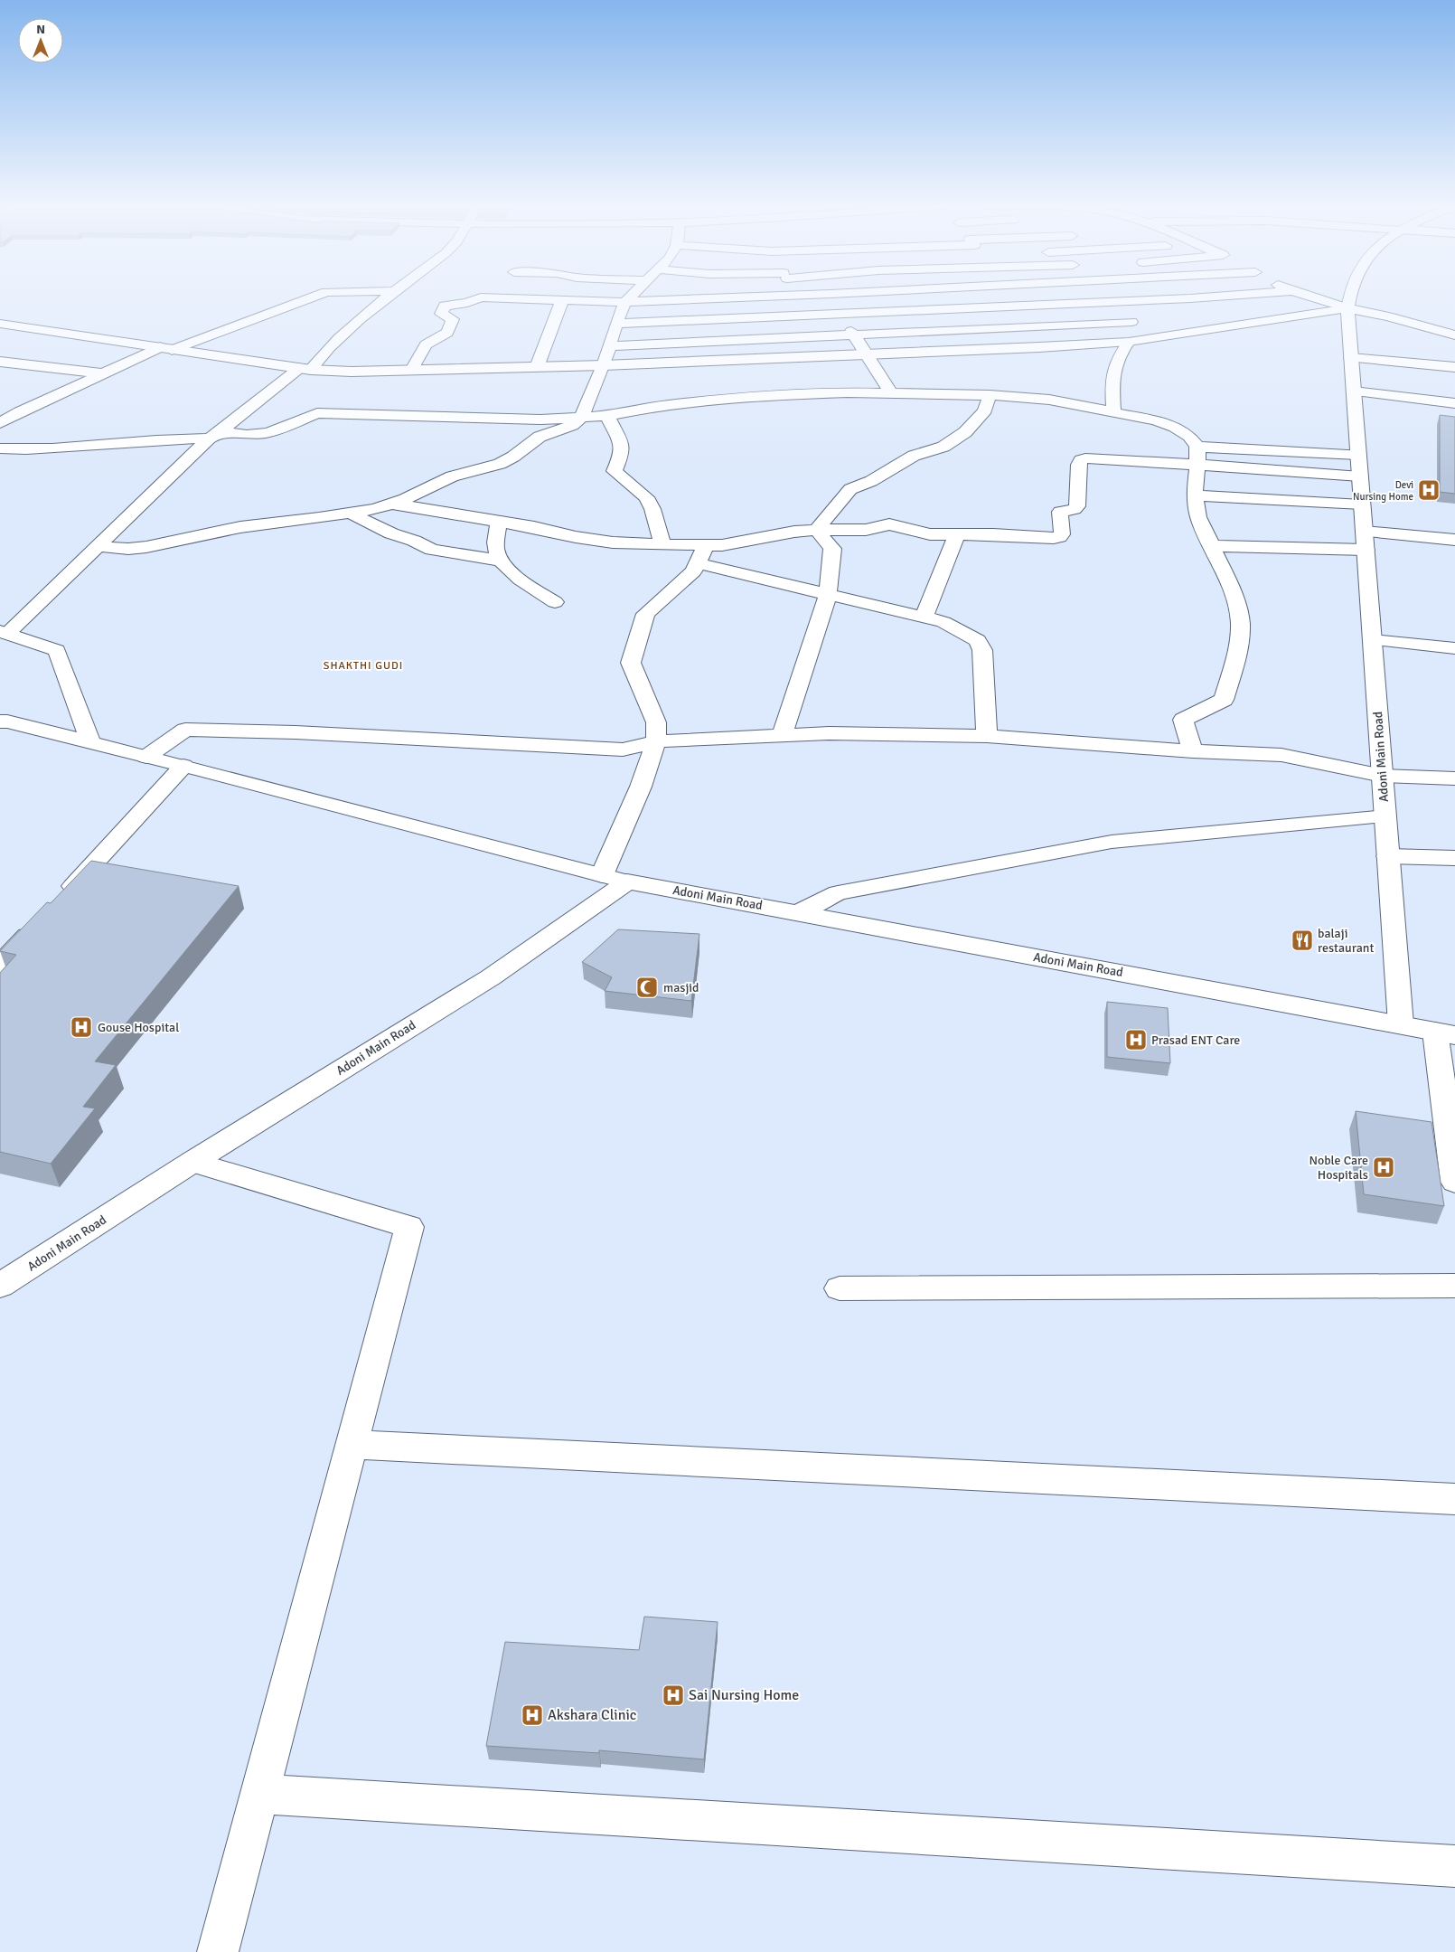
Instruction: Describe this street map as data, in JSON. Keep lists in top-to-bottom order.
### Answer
{
  "streets": {
    "street": ["Adoni Main Road"]
  },
  "districts": ["SHAKTHI GUDI"],
  "places": {
    "hospital": [
      "Devi Nursing Home",
      "Gouse Hospital",
      "Prasad ENT Care",
      "Noble Care Hospitals",
      "Sai Nursing Home",
      "Akshara Clinic"
    ],
    "restaurant": ["balaji restaurant"],
    "mosque": ["masjid"]
  },
  "north": "top"
}
